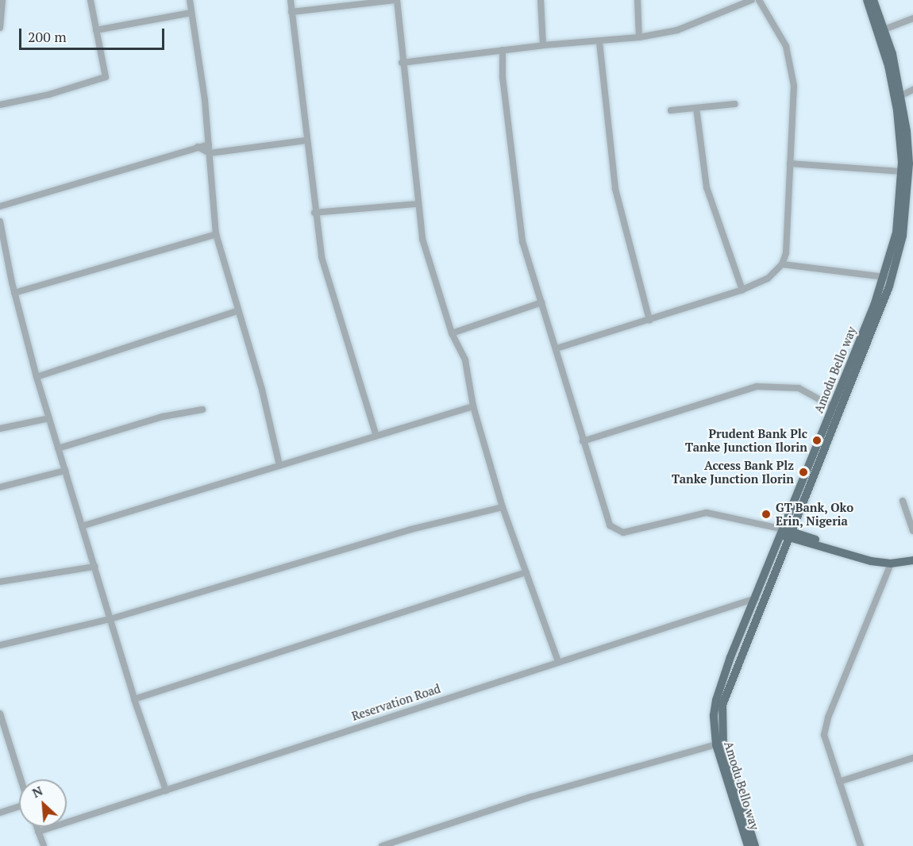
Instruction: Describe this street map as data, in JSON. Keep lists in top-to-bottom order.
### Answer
{
  "streets": {
    "main road": ["Amodu Bello way"],
    "street": ["Reservation Road"]
  },
  "crossings": [
    ["Amodu Bello way", "Reservation Road"]
  ],
  "places": ["Prudent Bank Plc Tanke Junction Ilorin", "Access Bank Plz Tanke Junction Ilorin", "GT Bank, Oko Erin, Nigeria"],
  "scale_bar": "200 m",
  "north": "top left"
}
